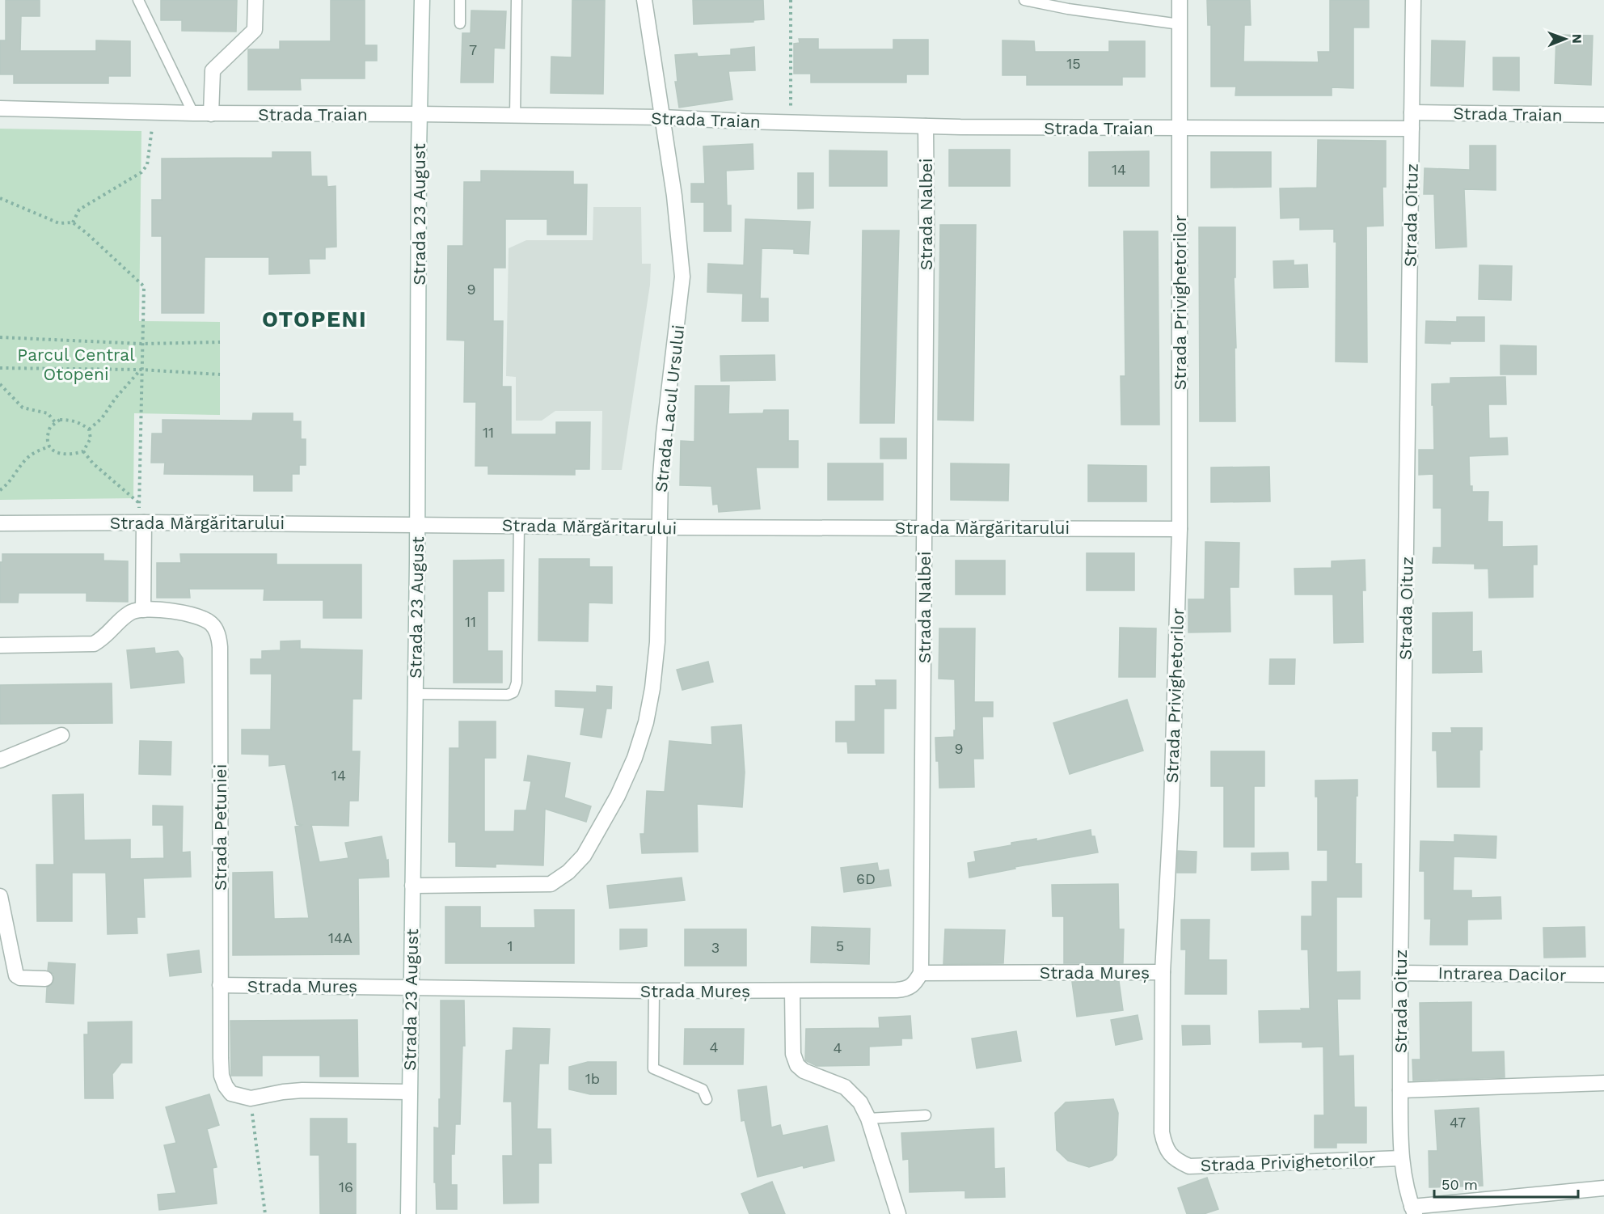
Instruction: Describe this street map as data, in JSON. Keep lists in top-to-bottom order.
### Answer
{
  "streets": {
    "street": [
      "Strada Traian",
      "Strada 23 August",
      "Strada Nalbei",
      "Strada Oituz",
      "Strada Privighetorilor",
      "Strada Lacul Ursului",
      "Strada Mărgăritarului",
      "Strada Petuniei",
      "Strada Mureș",
      "Intrarea Dacilor"
    ]
  },
  "crossings": [
    ["Strada Traian", "Strada 23 August"],
    ["Strada Traian", "Strada Nalbei"],
    ["Strada Traian", "Strada Oituz"],
    ["Strada Traian", "Strada Privighetorilor"],
    ["Strada Traian", "Strada Lacul Ursului"],
    ["Strada 23 August", "Strada Lacul Ursului"],
    ["Strada 23 August", "Strada Mărgăritarului"],
    ["Strada 23 August", "Strada Mureș"],
    ["Strada Nalbei", "Strada Mărgăritarului"],
    ["Strada Nalbei", "Strada Mureș"],
    ["Strada Oituz", "Strada Privighetorilor"],
    ["Strada Oituz", "Intrarea Dacilor"],
    ["Strada Privighetorilor", "Strada Mărgăritarului"],
    ["Strada Privighetorilor", "Strada Mureș"],
    ["Strada Lacul Ursului", "Strada Mărgăritarului"],
    ["Strada Petuniei", "Strada Mureș"]
  ],
  "districts": ["OTOPENI"],
  "parks": ["Parcul Central Otopeni"],
  "house_numbers": [
    "7",
    "15",
    "14",
    "9",
    "11",
    "11",
    "9",
    "14",
    "6D",
    "14A",
    "1",
    "5",
    "3",
    "4",
    "4",
    "1b",
    "47",
    "16"
  ],
  "scale_bar": "50 m",
  "north": "right"
}
